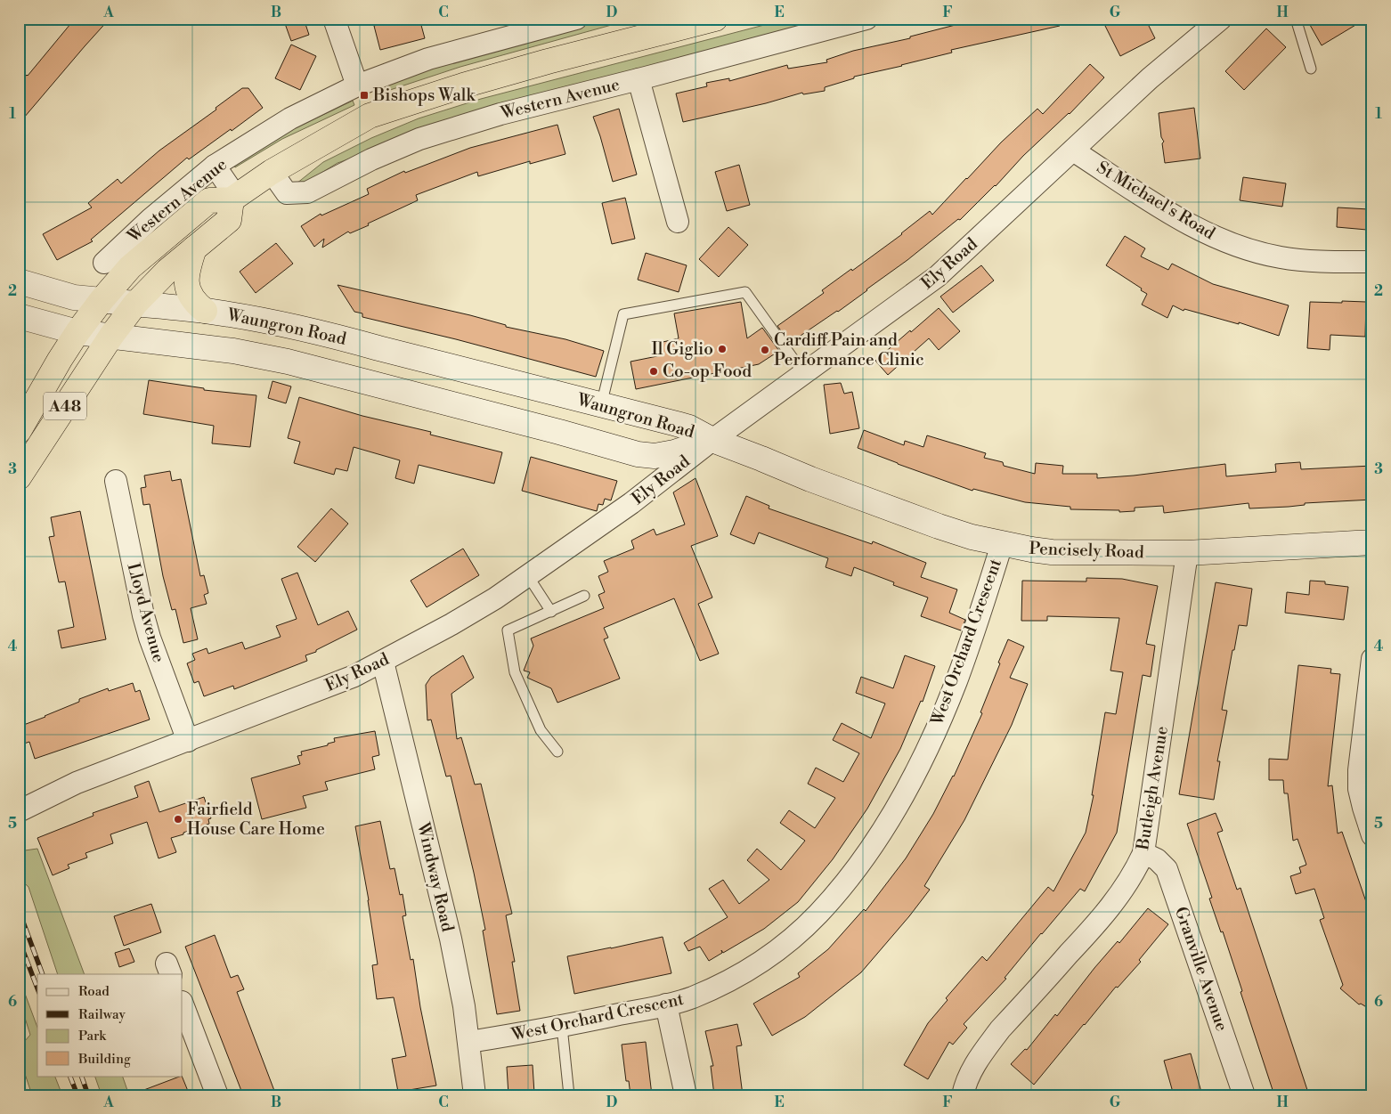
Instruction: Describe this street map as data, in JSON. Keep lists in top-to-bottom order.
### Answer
{
  "streets": {
    "highway": ["Western Avenue", "A48"],
    "main road": ["Waungron Road", "Pencisely Road"],
    "street": [
      "St Michael's Road",
      "Ely Road",
      "Lloyd Avenue",
      "West Orchard Crescent",
      "Butleigh Avenue",
      "Windway Road",
      "Granville Avenue"
    ]
  },
  "crossings": [
    ["Western Avenue", "Waungron Road"],
    ["St Michael's Road", "Ely Road"],
    ["Ely Road", "Waungron Road"],
    ["Ely Road", "Pencisely Road"],
    ["Ely Road", "Lloyd Avenue"],
    ["Ely Road", "Windway Road"],
    ["Waungron Road", "Pencisely Road"],
    ["Pencisely Road", "West Orchard Crescent"],
    ["Pencisely Road", "Butleigh Avenue"],
    ["West Orchard Crescent", "Windway Road"],
    ["Butleigh Avenue", "Granville Avenue"]
  ],
  "places": {
    "transit": ["Bishops Walk"],
    "other": [
      "Il Giglio",
      "Cardiff Pain and Performance Clinic",
      "Co-op Food",
      "Fairfield House Care Home"
    ]
  },
  "legend": [
    "Road",
    "Railway",
    "Park",
    "Building"
  ],
  "grid": {
    "columns": [
      "A",
      "B",
      "C",
      "D",
      "E",
      "F",
      "G",
      "H"
    ],
    "rows": [
      "1",
      "2",
      "3",
      "4",
      "5",
      "6"
    ]
  }
}
